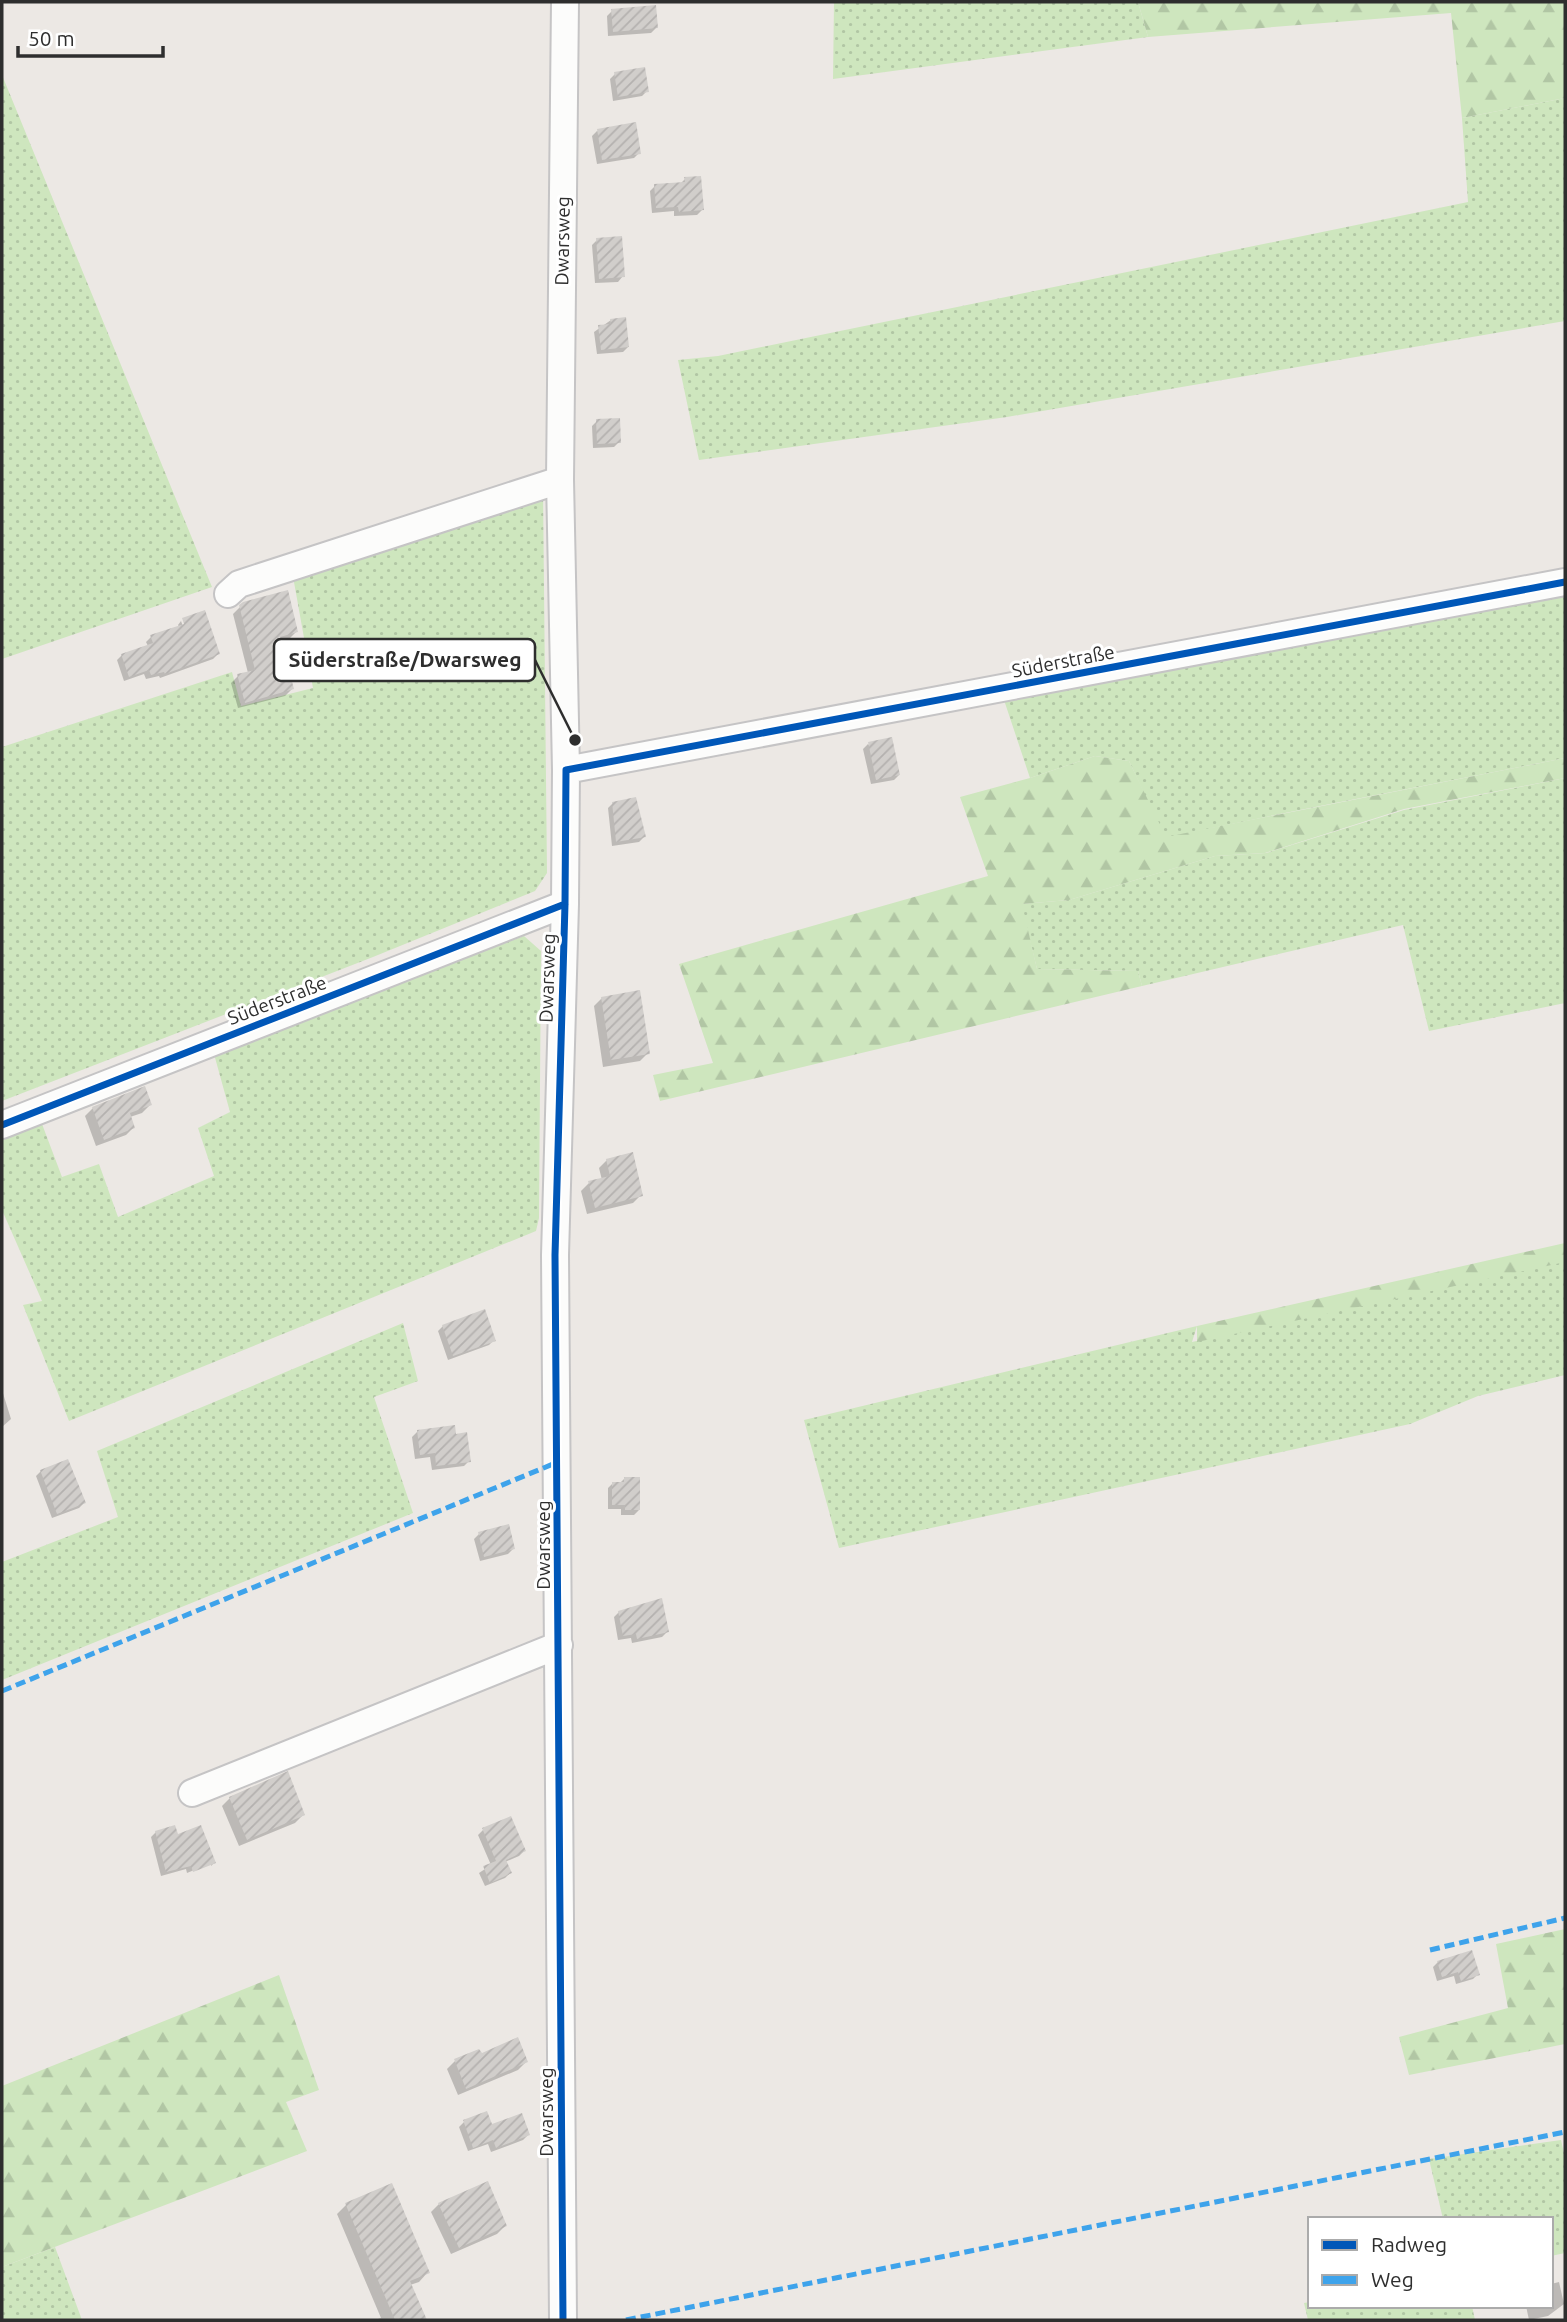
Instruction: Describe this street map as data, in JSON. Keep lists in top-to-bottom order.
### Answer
{
  "streets": {
    "street": ["Dwarsweg", "Süderstraße"]
  },
  "crossings": [
    ["Dwarsweg", "Süderstraße"]
  ],
  "places": ["Süderstraße/Dwarsweg"],
  "legend": ["Radweg", "Weg"],
  "scale_bar": "50 m"
}
